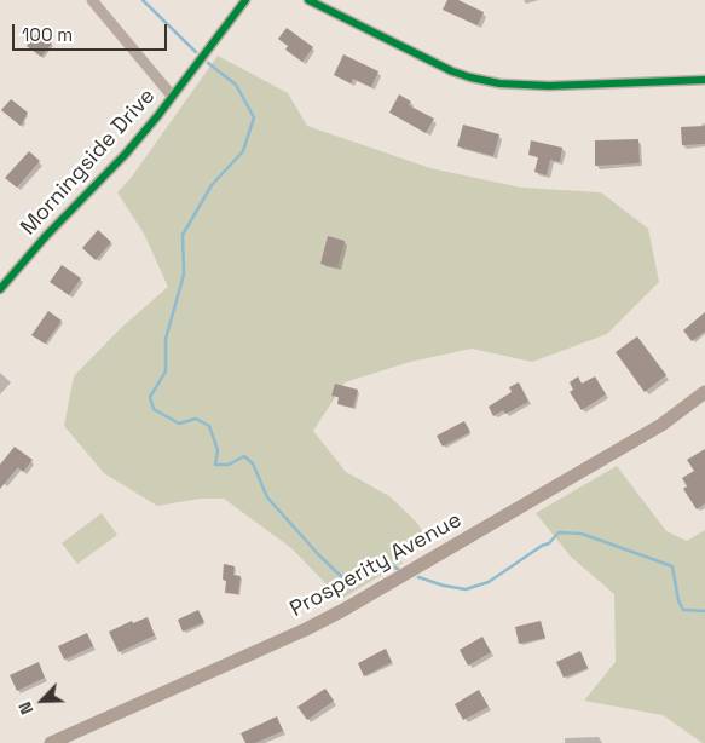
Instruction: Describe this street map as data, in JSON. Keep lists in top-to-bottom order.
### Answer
{
  "streets": {
    "main road": ["Prosperity Avenue"],
    "street": ["Morningside Drive"]
  },
  "scale_bar": "100 m",
  "north": "bottom left"
}
